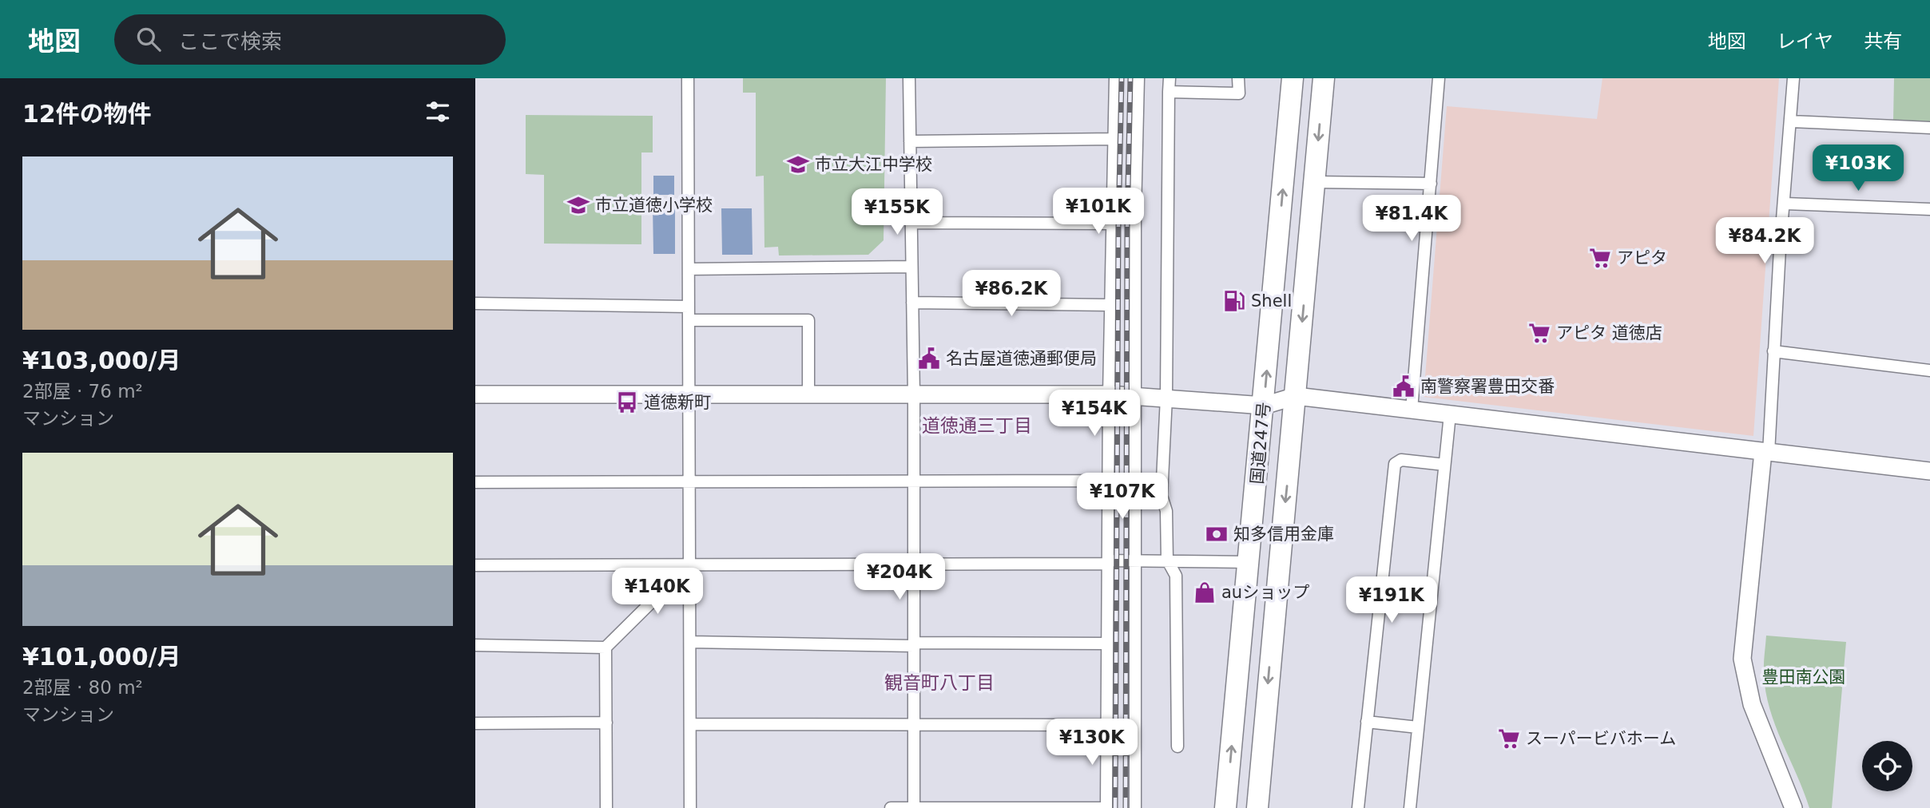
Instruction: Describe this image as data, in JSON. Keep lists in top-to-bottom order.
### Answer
{
  "streets": {
    "highway": ["国道247号"]
  },
  "districts": ["道徳通三丁目", "観音町八丁目"],
  "parks": ["豊田南公園"],
  "places": {
    "school or university": ["市立大江中学校", "市立道徳小学校"],
    "supermarket": ["アピタ", "アピタ 道徳店", "スーパービバホーム"],
    "fuel station": ["Shell"],
    "public building": ["名古屋道徳通郵便局", "南警察署豊田交番"],
    "bus stop": ["道徳新町"],
    "bank": ["知多信用金庫"],
    "shop": ["auショップ"]
  },
  "page": {
    "header": "地図",
    "search": "ここで検索",
    "nav": ["地図", "レイヤ", "共有"],
    "heading": "12件の物件",
    "price": [
      "¥103K",
      "¥101K",
      "¥155K",
      "¥81.4K",
      "¥84.2K",
      "¥86.2K",
      "¥154K",
      "¥107K",
      "¥204K",
      "¥140K",
      "¥191K",
      "¥130K"
    ],
    "list": [
      {
        "name": "¥103,000/月",
        "note": "2部屋 · 76 m² · マンション"
      },
      {
        "name": "¥101,000/月",
        "note": "2部屋 · 80 m² · マンション"
      }
    ]
  }
}
